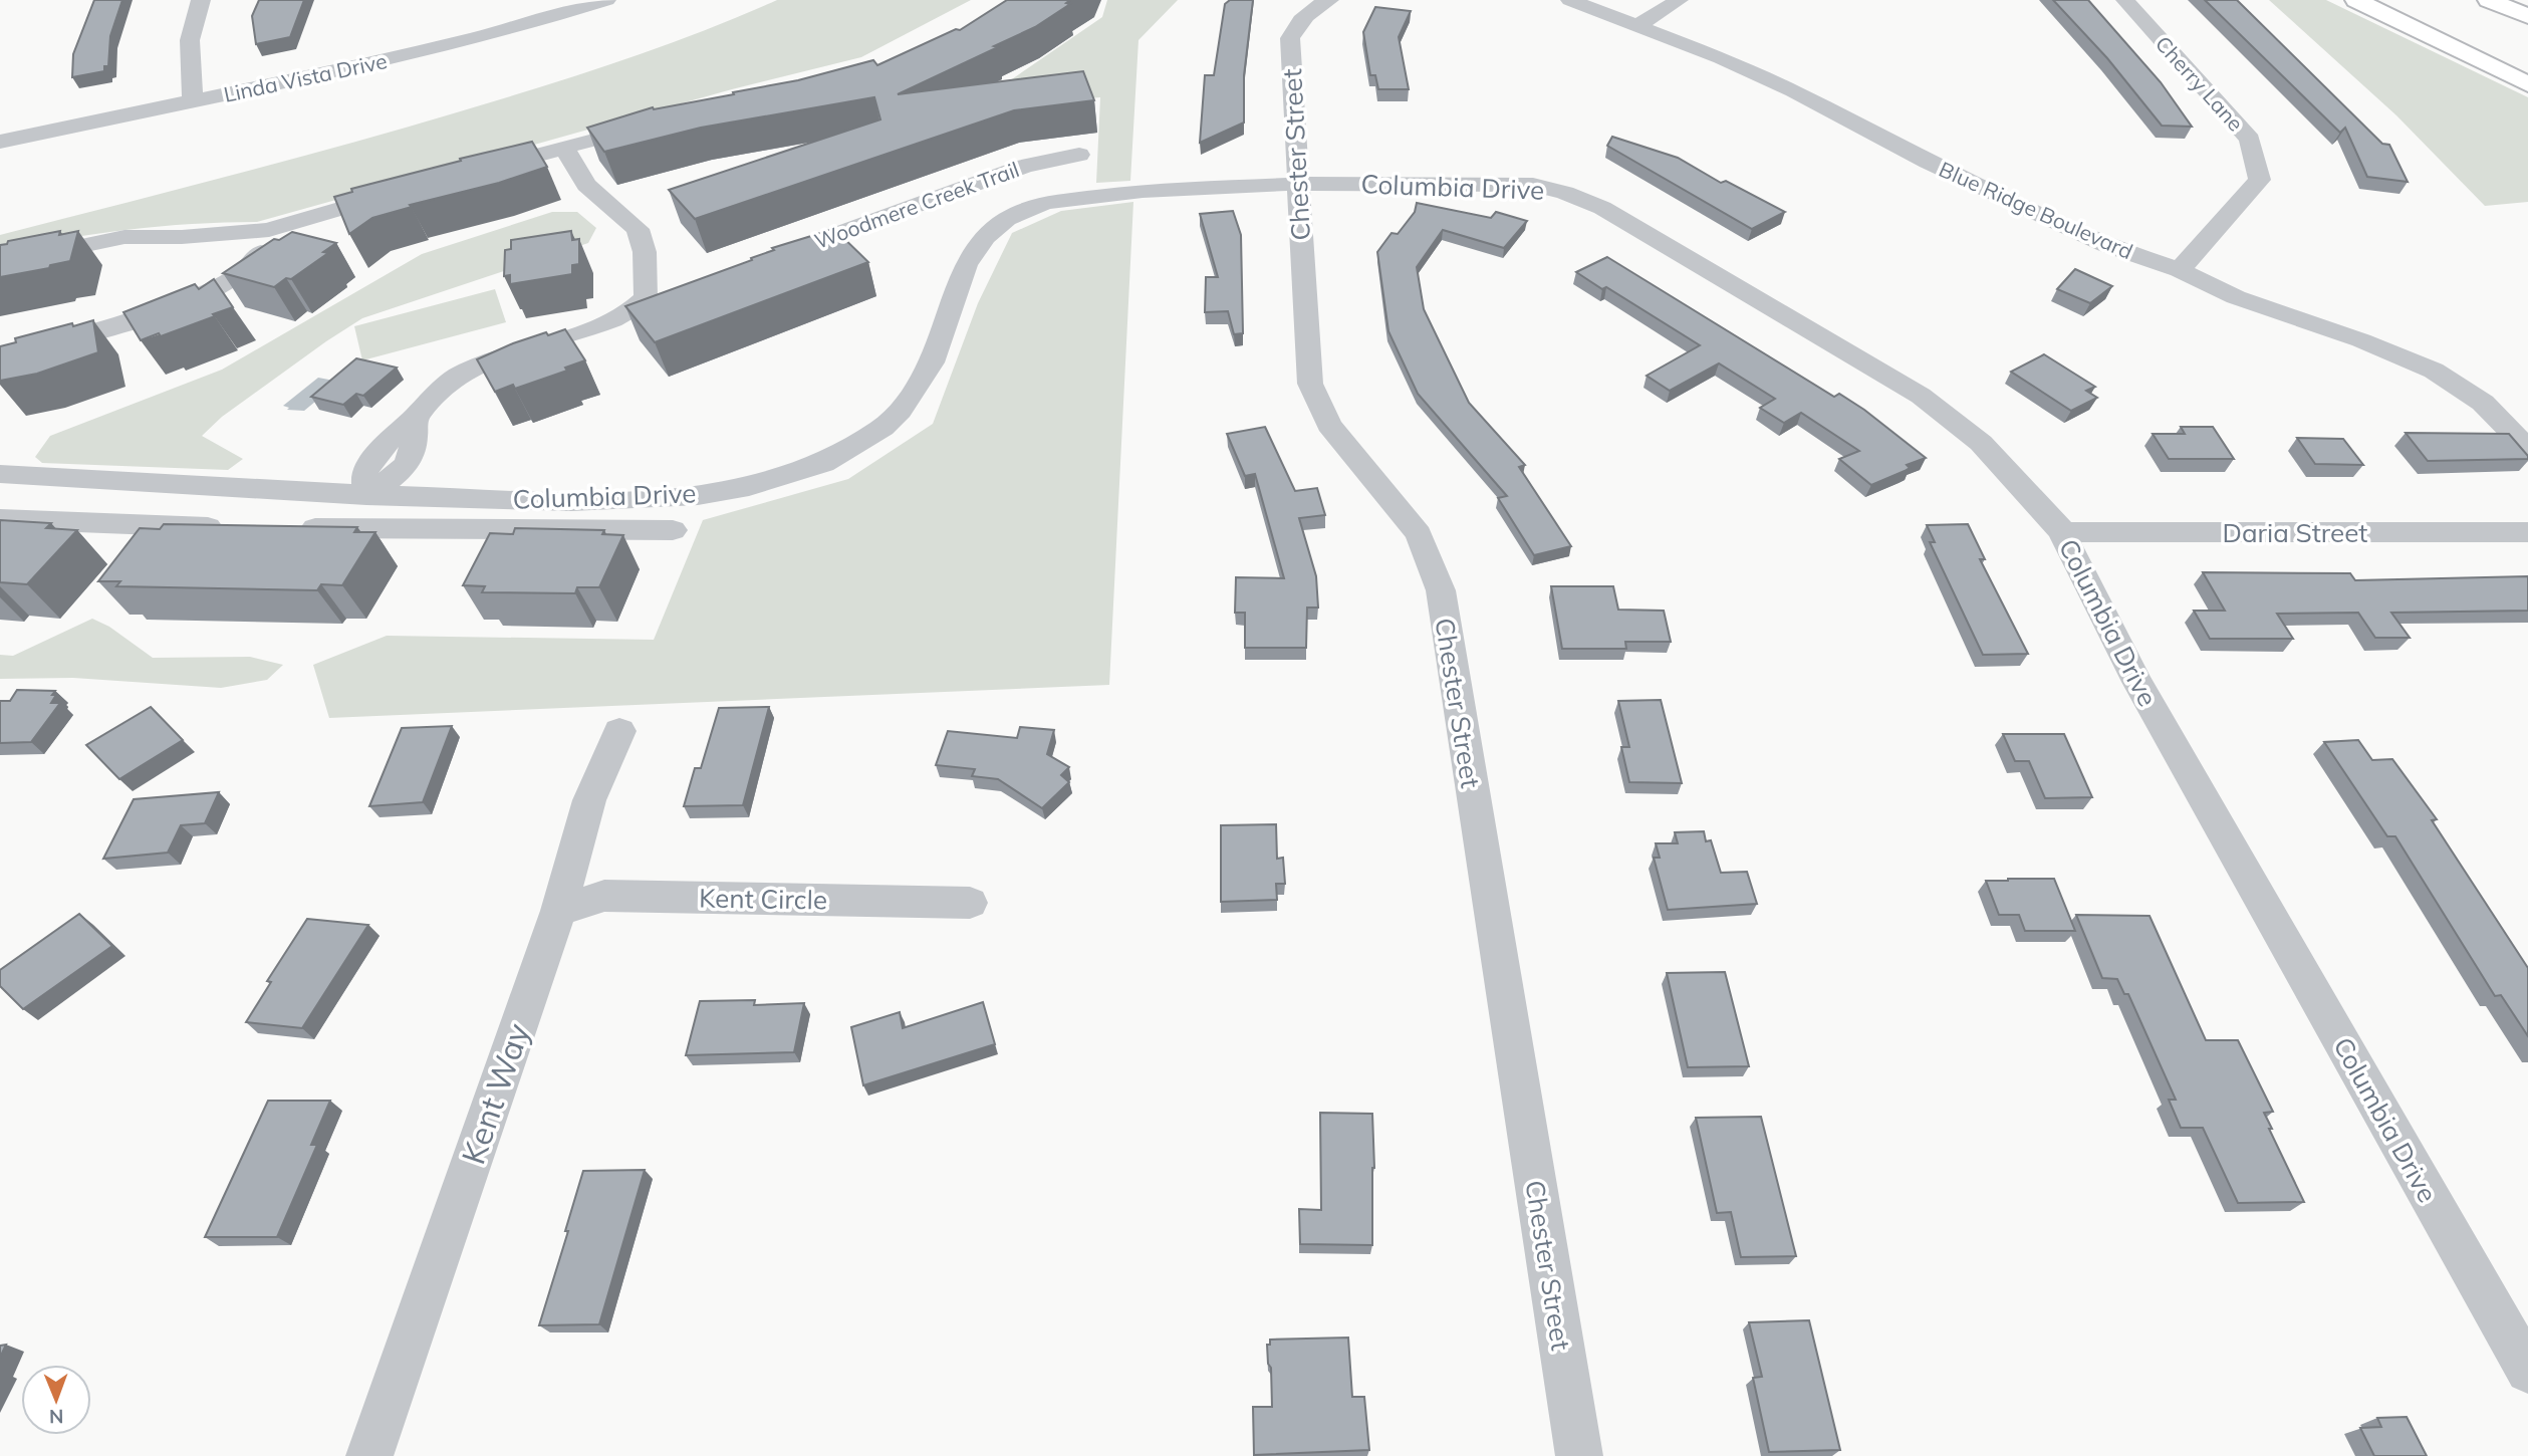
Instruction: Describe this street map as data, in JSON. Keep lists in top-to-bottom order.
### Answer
{
  "streets": {
    "street": [
      "Linda Vista Drive",
      "Cherry Lane",
      "Chester Street",
      "Columbia Drive",
      "Woodmere Creek Trail",
      "Blue Ridge Boulevard",
      "Daria Street",
      "Kent Circle",
      "Kent Way"
    ]
  },
  "crossings": [
    ["Cherry Lane", "Blue Ridge Boulevard"],
    ["Chester Street", "Columbia Drive"],
    ["Columbia Drive", "Daria Street"],
    ["Kent Circle", "Kent Way"]
  ],
  "north": "bottom"
}
